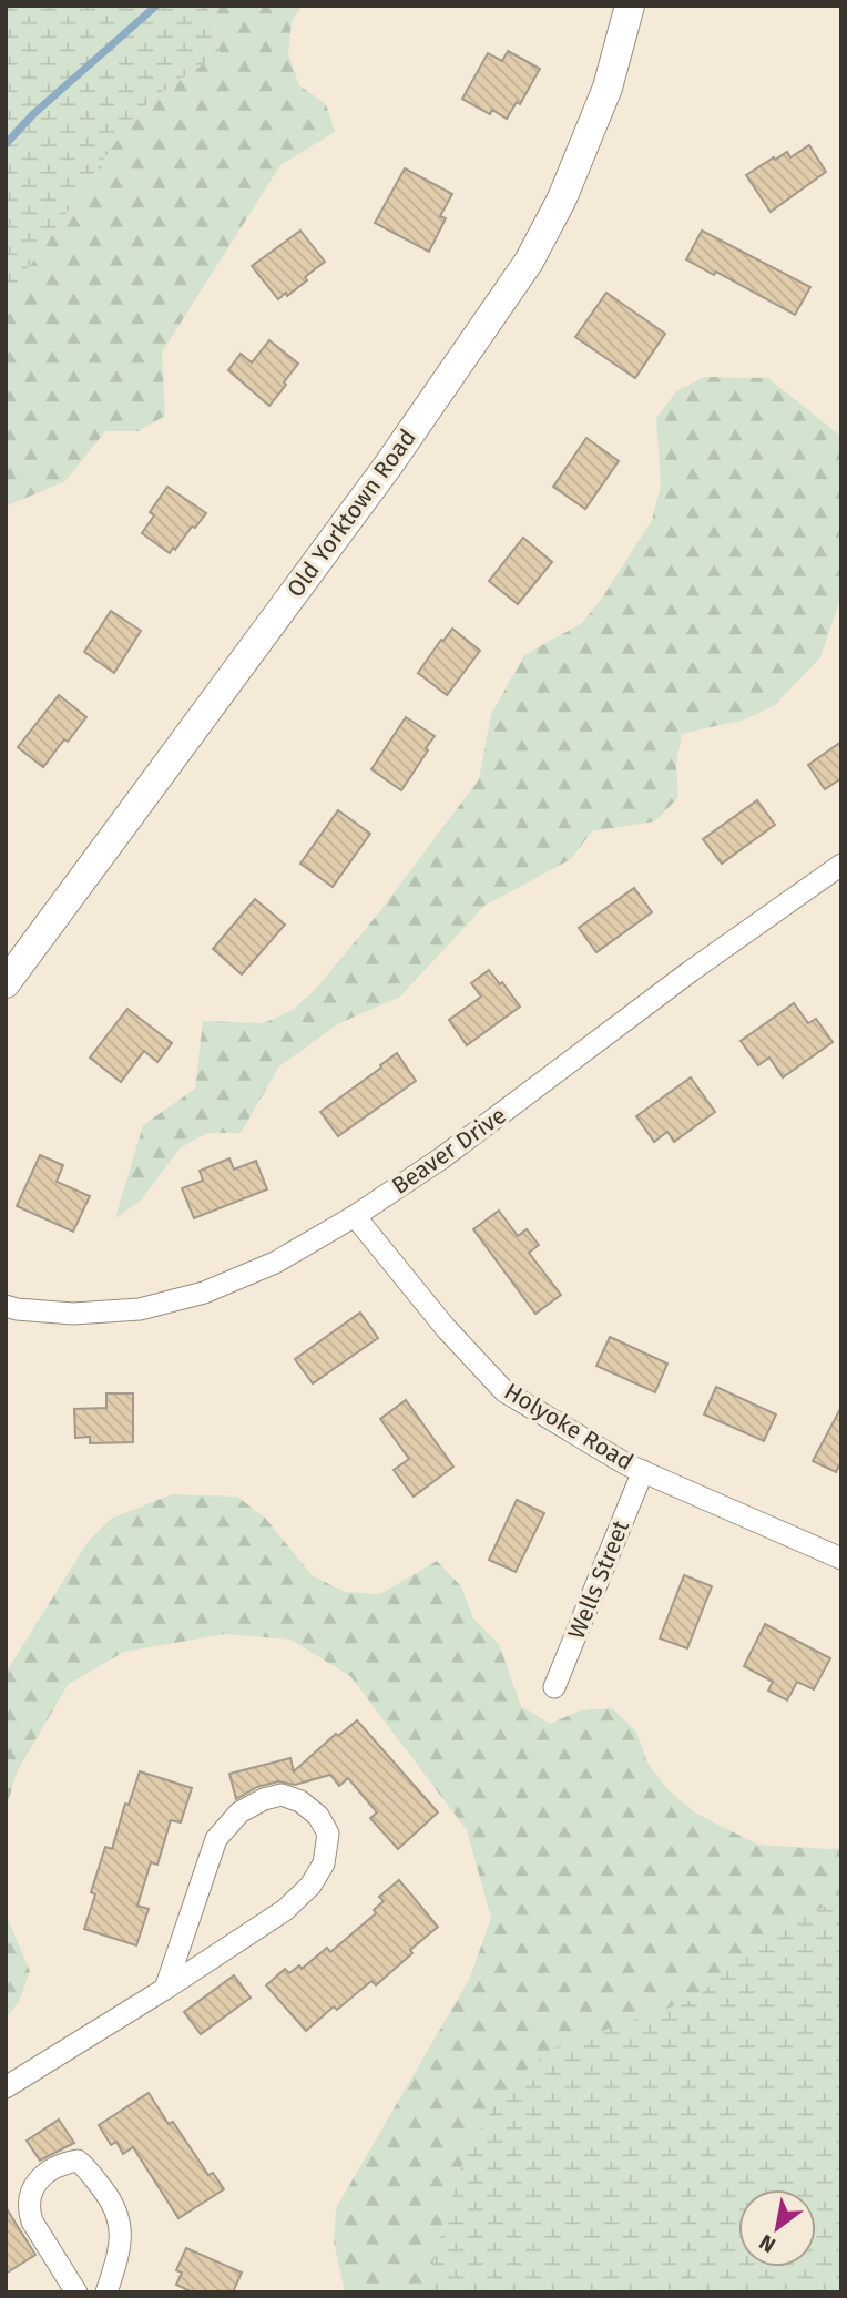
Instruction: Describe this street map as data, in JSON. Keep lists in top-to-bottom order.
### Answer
{
  "streets": {
    "main road": ["Old Yorktown Road"],
    "street": ["Beaver Drive", "Holyoke Road", "Wells Street"]
  },
  "crossings": [
    ["Beaver Drive", "Holyoke Road"],
    ["Holyoke Road", "Wells Street"]
  ],
  "north": "bottom left"
}
